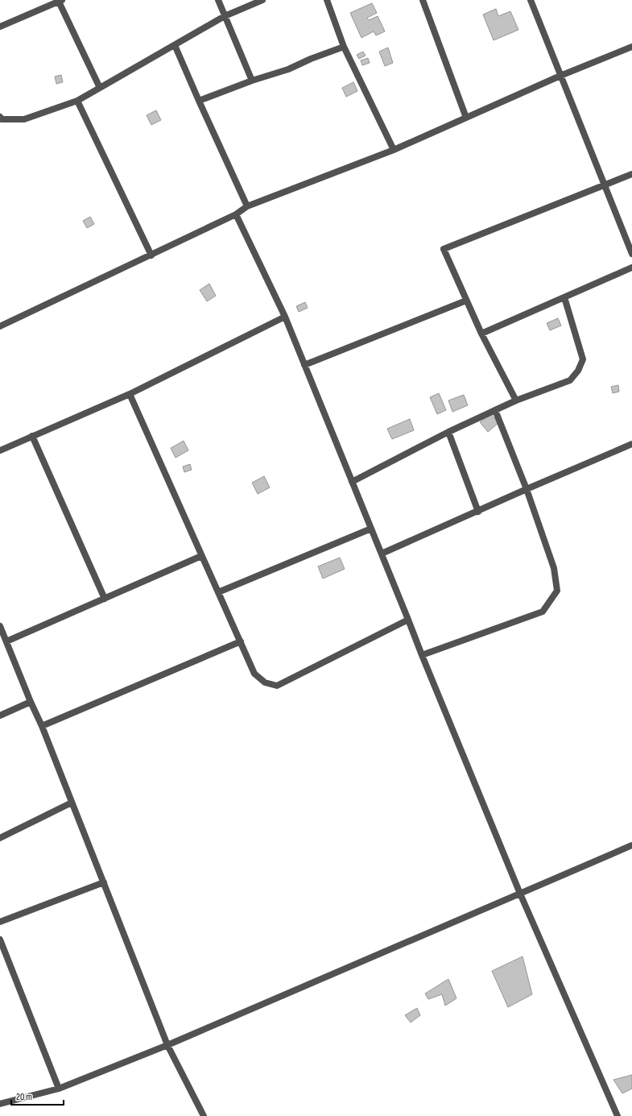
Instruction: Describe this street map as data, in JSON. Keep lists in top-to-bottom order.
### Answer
{
  "scale_bar": "20 m"
}
